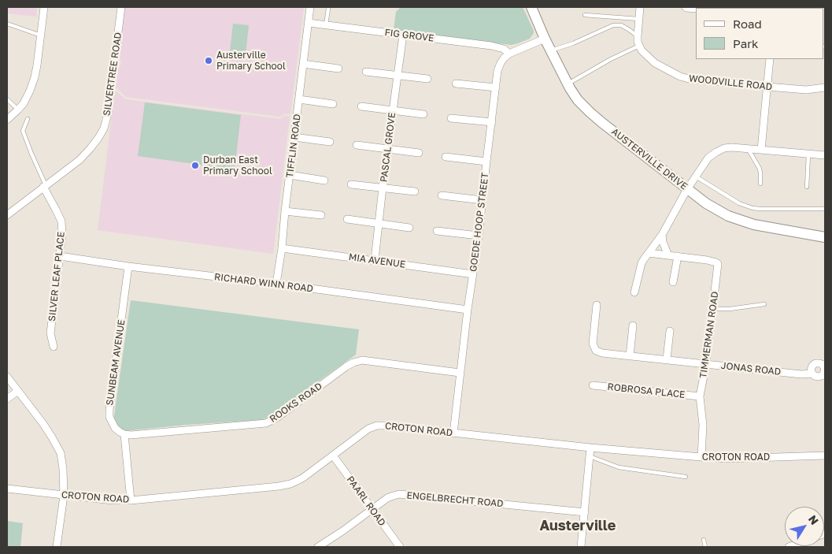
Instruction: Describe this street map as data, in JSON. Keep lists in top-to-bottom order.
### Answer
{
  "streets": {
    "street": [
      "FIG GROVE",
      "SILVERTREE ROAD",
      "WOODVILLE ROAD",
      "TIFFLIN ROAD",
      "PASCAL GROVE",
      "AUSTERVILLE DRIVE",
      "GOEDE HOOP STREET",
      "MIA AVENUE",
      "SILVER LEAF PLACE",
      "RICHARD WINN ROAD",
      "TIMMERMAN ROAD",
      "SUNBEAM AVENUE",
      "JONAS ROAD",
      "ROBROSA PLACE",
      "ROOKS ROAD",
      "CROTON ROAD",
      "ENGELBRECHT ROAD",
      "PAARL ROAD"
    ]
  },
  "crossings": [
    ["FIG GROVE", "TIFFLIN ROAD"],
    ["FIG GROVE", "PASCAL GROVE"],
    ["FIG GROVE", "GOEDE HOOP STREET"],
    ["SILVERTREE ROAD", "SILVER LEAF PLACE"],
    ["TIFFLIN ROAD", "MIA AVENUE"],
    ["TIFFLIN ROAD", "RICHARD WINN ROAD"],
    ["PASCAL GROVE", "MIA AVENUE"],
    ["GOEDE HOOP STREET", "MIA AVENUE"],
    ["GOEDE HOOP STREET", "RICHARD WINN ROAD"],
    ["GOEDE HOOP STREET", "ROOKS ROAD"],
    ["GOEDE HOOP STREET", "CROTON ROAD"],
    ["SILVER LEAF PLACE", "RICHARD WINN ROAD"],
    ["RICHARD WINN ROAD", "SUNBEAM AVENUE"],
    ["TIMMERMAN ROAD", "JONAS ROAD"],
    ["TIMMERMAN ROAD", "ROBROSA PLACE"],
    ["TIMMERMAN ROAD", "CROTON ROAD"],
    ["SUNBEAM AVENUE", "ROOKS ROAD"],
    ["CROTON ROAD", "PAARL ROAD"],
    ["ENGELBRECHT ROAD", "PAARL ROAD"]
  ],
  "districts": ["Austerville"],
  "places": ["Austerville Primary School", "Durban East Primary School"],
  "legend": ["Road", "Park"],
  "north": "top right"
}
